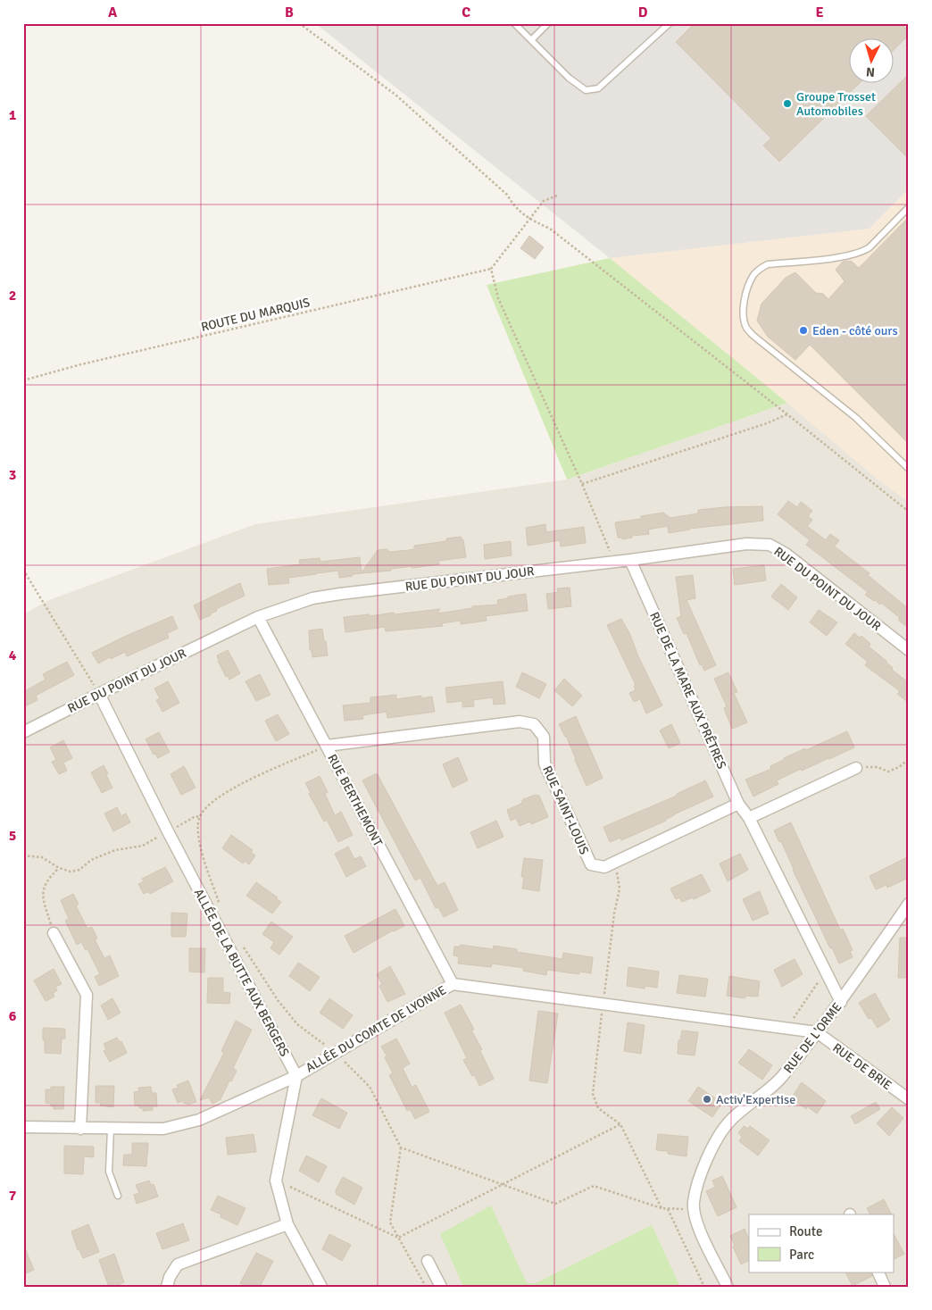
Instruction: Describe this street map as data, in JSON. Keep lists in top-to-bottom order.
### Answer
{
  "streets": {
    "street": [
      "RUE DU POINT DU JOUR",
      "RUE DE LA MARE AUX PRÊTRES",
      "RUE BERTHEMONT",
      "RUE SAINT-LOUIS",
      "ALLÉE DE LA BUTTE AUX BERGERS",
      "ALLÉE DU COMTE DE LYONNE",
      "RUE DE L'ORME",
      "RUE DE BRIE"
    ],
    "path": ["ROUTE DU MARQUIS"]
  },
  "crossings": [
    ["RUE DU POINT DU JOUR", "RUE DE LA MARE AUX PRÊTRES"],
    ["RUE DU POINT DU JOUR", "RUE BERTHEMONT"],
    ["RUE DU POINT DU JOUR", "ALLÉE DE LA BUTTE AUX BERGERS"],
    ["RUE DE LA MARE AUX PRÊTRES", "RUE SAINT-LOUIS"],
    ["RUE DE LA MARE AUX PRÊTRES", "RUE DE L'ORME"],
    ["RUE BERTHEMONT", "RUE SAINT-LOUIS"],
    ["RUE BERTHEMONT", "ALLÉE DU COMTE DE LYONNE"],
    ["ALLÉE DE LA BUTTE AUX BERGERS", "ALLÉE DU COMTE DE LYONNE"],
    ["ALLÉE DU COMTE DE LYONNE", "RUE DE L'ORME"],
    ["ALLÉE DU COMTE DE LYONNE", "RUE DE BRIE"],
    ["RUE DE L'ORME", "RUE DE BRIE"]
  ],
  "places": ["Groupe Trosset Automobiles", "Eden - côté ours", "Activ'Expertise"],
  "legend": ["Route", "Parc"],
  "north": "bottom",
  "grid": {
    "columns": [
      "A",
      "B",
      "C",
      "D",
      "E"
    ],
    "rows": [
      "1",
      "2",
      "3",
      "4",
      "5",
      "6",
      "7"
    ]
  }
}
